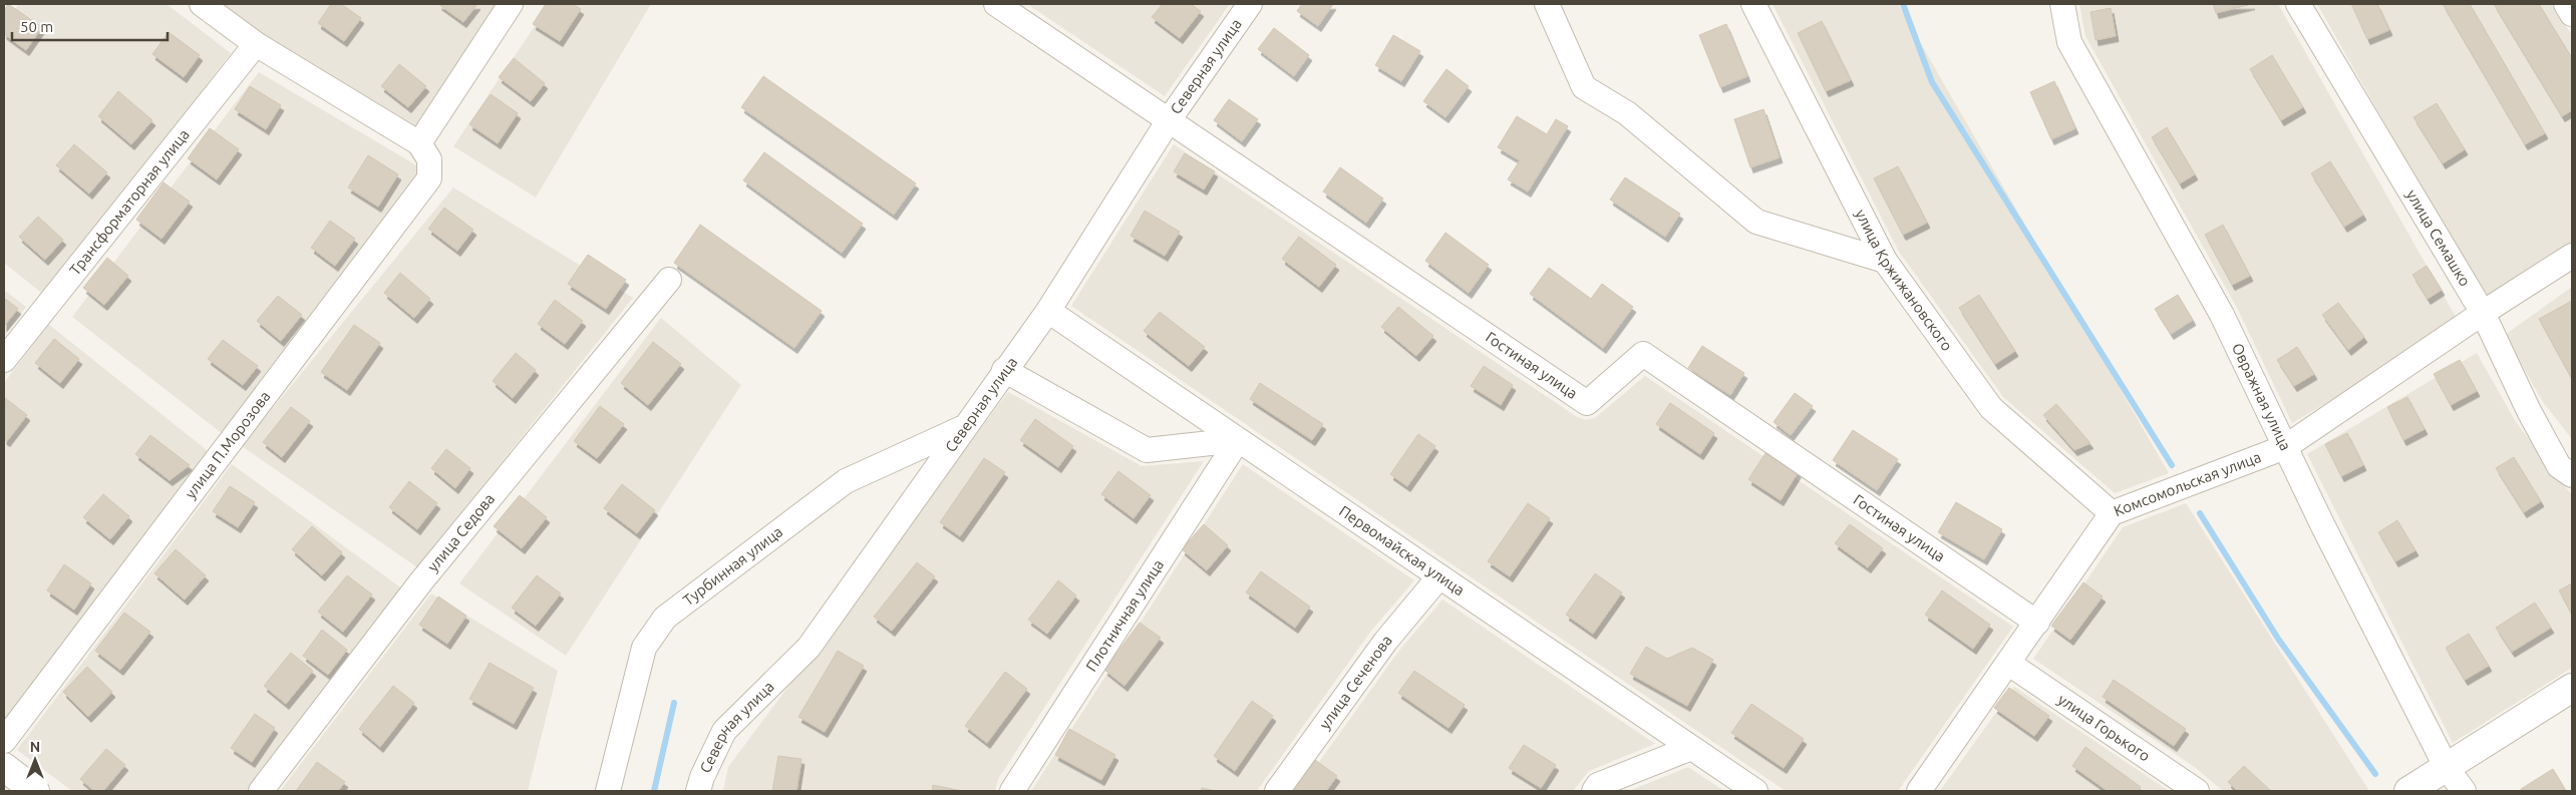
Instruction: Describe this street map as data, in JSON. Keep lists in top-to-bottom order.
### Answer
{
  "streets": {
    "street": [
      "Северная улица",
      "Трансформаторная улица",
      "улица Семашко",
      "улица Кржижановского",
      "Гостиная улица",
      "Овражная улица",
      "улица П.Морозова",
      "Комсомольская улица",
      "улица Седова",
      "Первомайская улица",
      "Турбинная улица",
      "Плотничная улица",
      "улица Сеченова",
      "улица Горького"
    ]
  },
  "crossings": [
    ["Северная улица", "Гостиная улица"],
    ["Северная улица", "Первомайская улица"],
    ["Северная улица", "Турбинная улица"],
    ["улица Семашко", "Комсомольская улица"],
    ["улица Кржижановского", "Комсомольская улица"],
    ["Гостиная улица", "Комсомольская улица"],
    ["Овражная улица", "Комсомольская улица"],
    ["Комсомольская улица", "улица Горького"],
    ["Первомайская улица", "Плотничная улица"],
    ["Первомайская улица", "улица Сеченова"]
  ],
  "scale_bar": "50 m",
  "north": "top"
}
